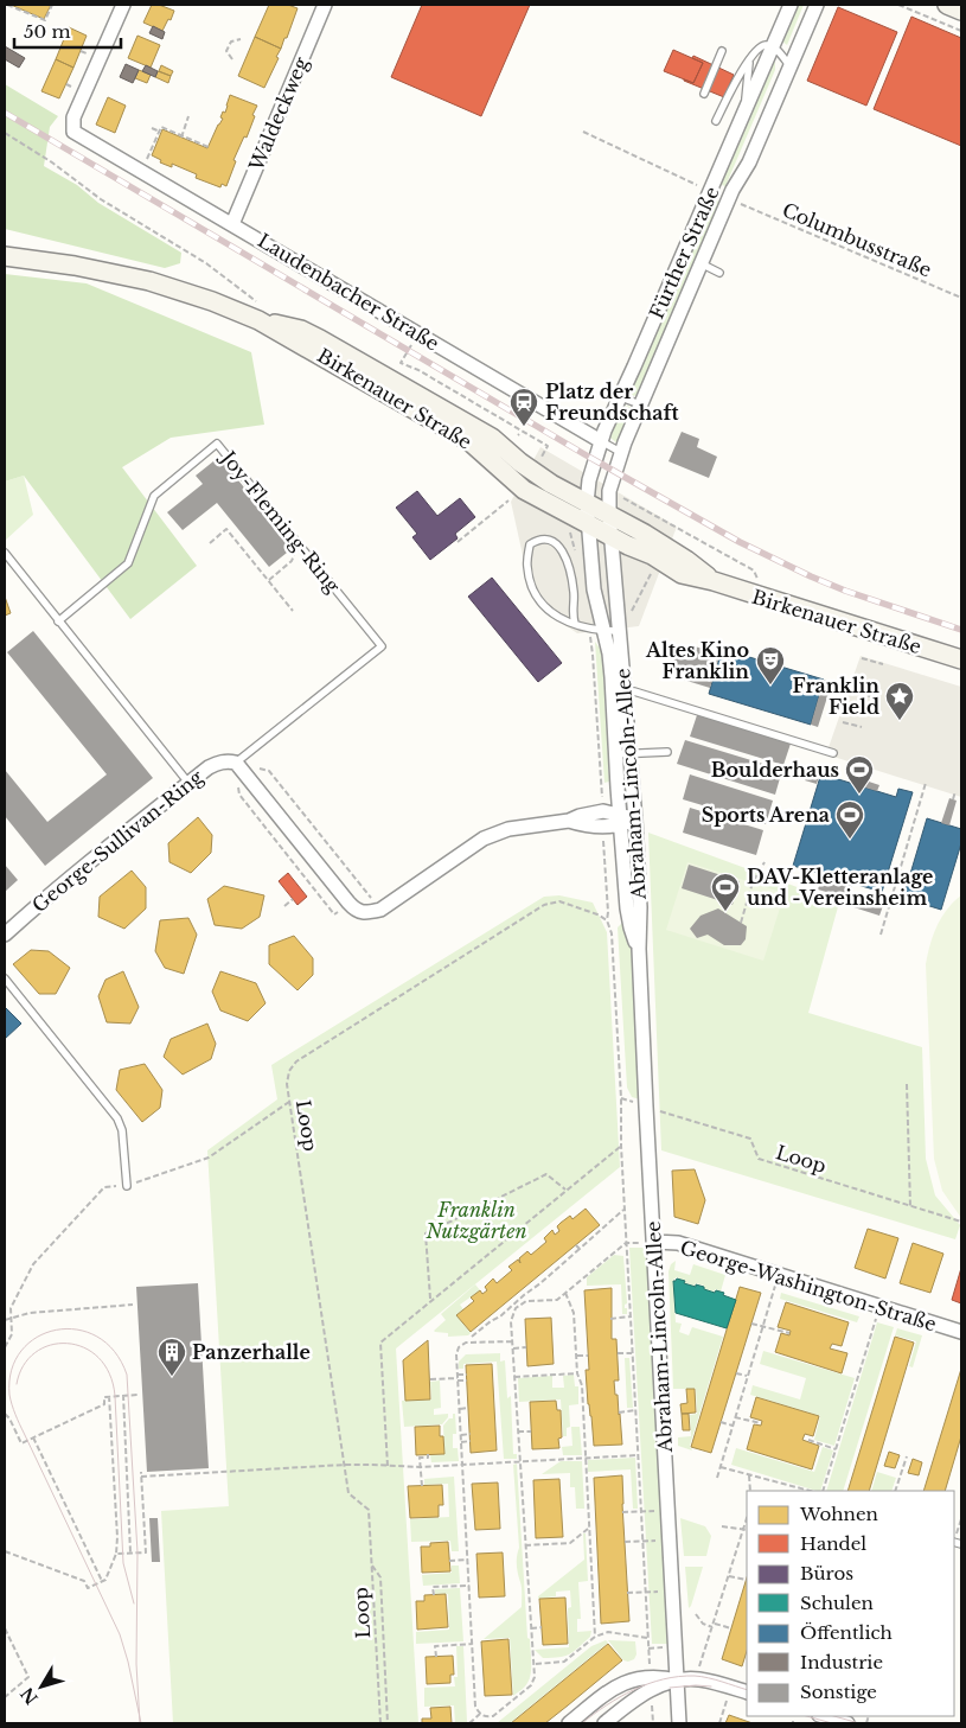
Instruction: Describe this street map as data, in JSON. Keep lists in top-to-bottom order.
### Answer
{
  "streets": {
    "street": [
      "Waldeckweg",
      "Fürther Straße",
      "Laudenbacher Straße",
      "Birkenauer Straße",
      "Abraham-Lincoln-Allee",
      "George-Sullivan-Ring",
      "George-Washington-Straße"
    ],
    "lane": ["Joy-Fleming-Ring"],
    "path": ["Columbusstraße", "Loop"]
  },
  "crossings": [
    ["Waldeckweg", "Laudenbacher Straße"],
    ["Fürther Straße", "Laudenbacher Straße"],
    ["Fürther Straße", "Birkenauer Straße"],
    ["Fürther Straße", "Abraham-Lincoln-Allee"],
    ["Birkenauer Straße", "Abraham-Lincoln-Allee"],
    ["Joy-Fleming-Ring", "George-Sullivan-Ring"],
    ["Abraham-Lincoln-Allee", "Loop"],
    ["Abraham-Lincoln-Allee", "George-Washington-Straße"]
  ],
  "parks": ["Franklin Nutzgärten"],
  "places": {
    "station": ["Platz der Freundschaft"],
    "theatre": ["Altes Kino Franklin"],
    "place": ["Franklin Field"],
    "sports": ["Boulderhaus", "Sports Arena", "DAV-Kletteranlage und -Vereinsheim"],
    "building": ["Panzerhalle"]
  },
  "legend": [
    "Wohnen",
    "Handel",
    "Büros",
    "Schulen",
    "Öffentlich",
    "Industrie",
    "Sonstige"
  ],
  "scale_bar": "50 m",
  "north": "bottom left"
}
